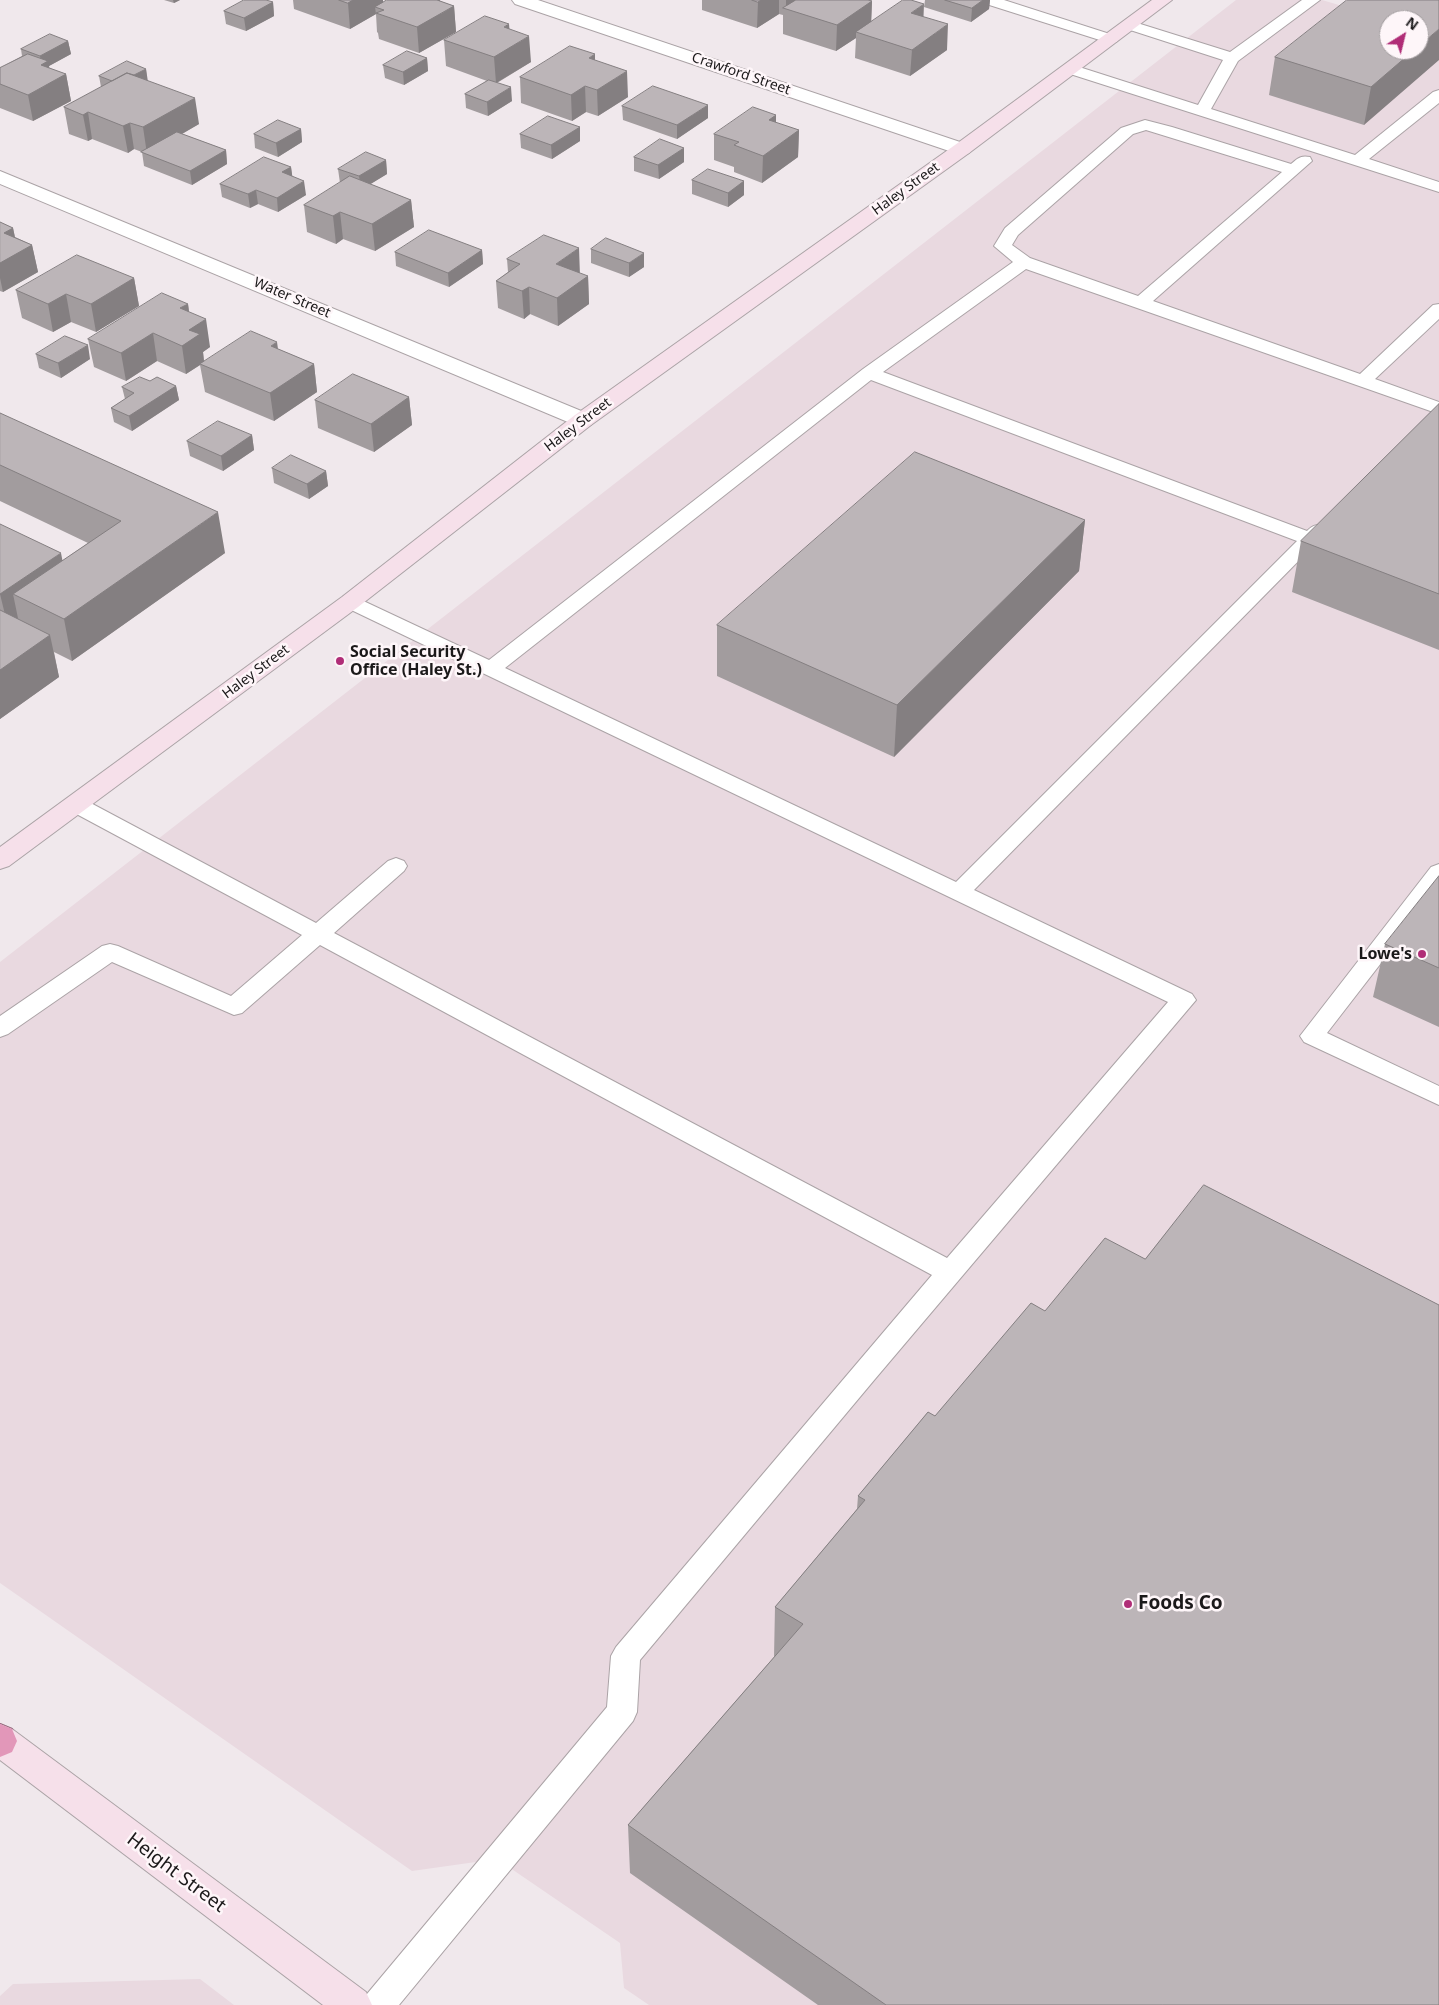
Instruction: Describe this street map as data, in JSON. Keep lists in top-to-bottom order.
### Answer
{
  "streets": {
    "main road": ["Haley Street", "Height Street"],
    "street": ["Crawford Street", "Water Street"]
  },
  "crossings": [
    ["Crawford Street", "Haley Street"],
    ["Haley Street", "Water Street"]
  ],
  "places": ["Social Security Office (Haley St.)", "Lowe's", "Foods Co"],
  "north": "top right"
}
